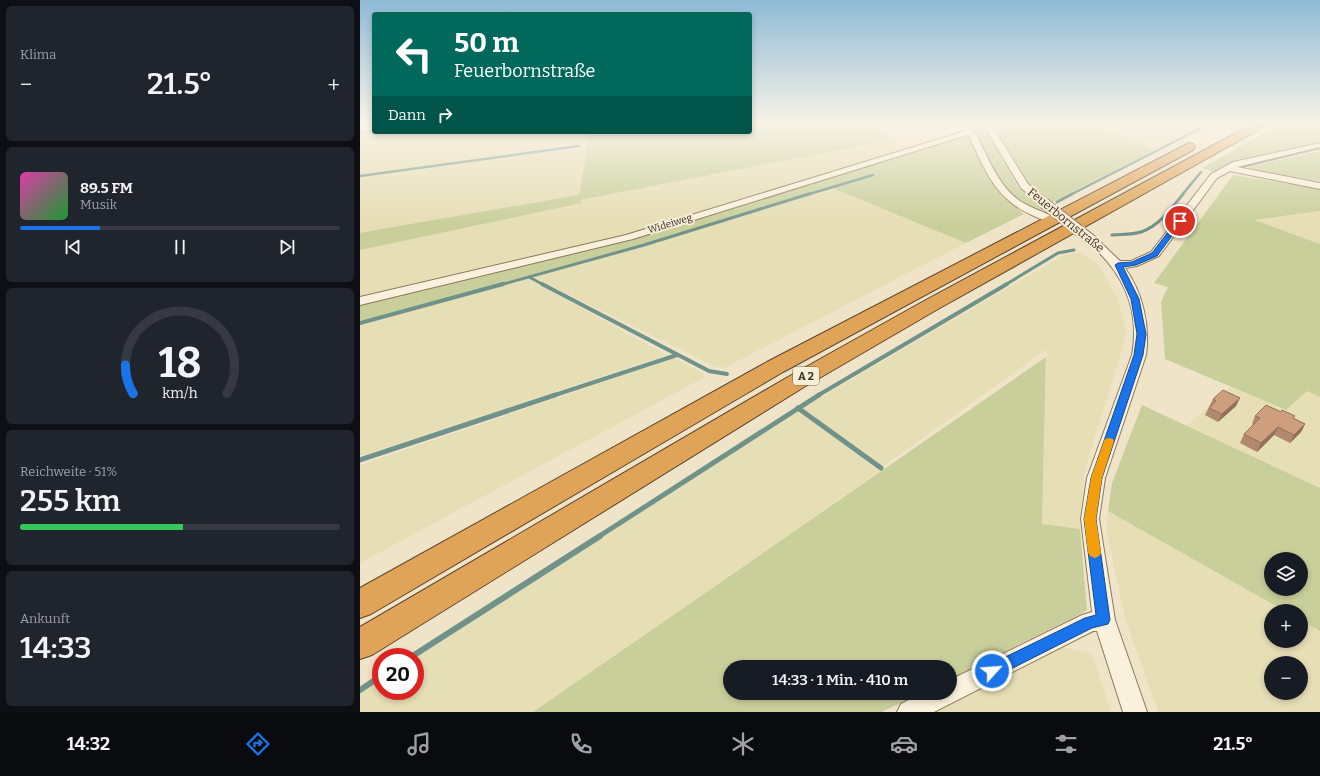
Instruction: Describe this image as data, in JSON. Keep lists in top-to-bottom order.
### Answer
{
  "streets": {
    "highway": ["A 2"],
    "street": ["Feuerbornstraße", "Wideiweg"]
  },
  "crossings": [
    ["Feuerbornstraße", "A 2"]
  ],
  "page": {
    "tile": [
      "Klima",
      ["Reichweite · 51%", "255 km"],
      ["Ankunft", "14:33"]
    ],
    "turn": ["50 m", "Feuerbornstraße"],
    "heat": ["−", "21.5°", "+"],
    "then": "Dann",
    "song": ["89.5 FM", "Musik"],
    "map_buttons": ["+", "−"],
    "limit": "20",
    "trip": "14:33 · 1 Min. · 410 m",
    "tabs": ["14:32", "21.5°"],
    "gauge": ["18", "km/h"]
  }
}
